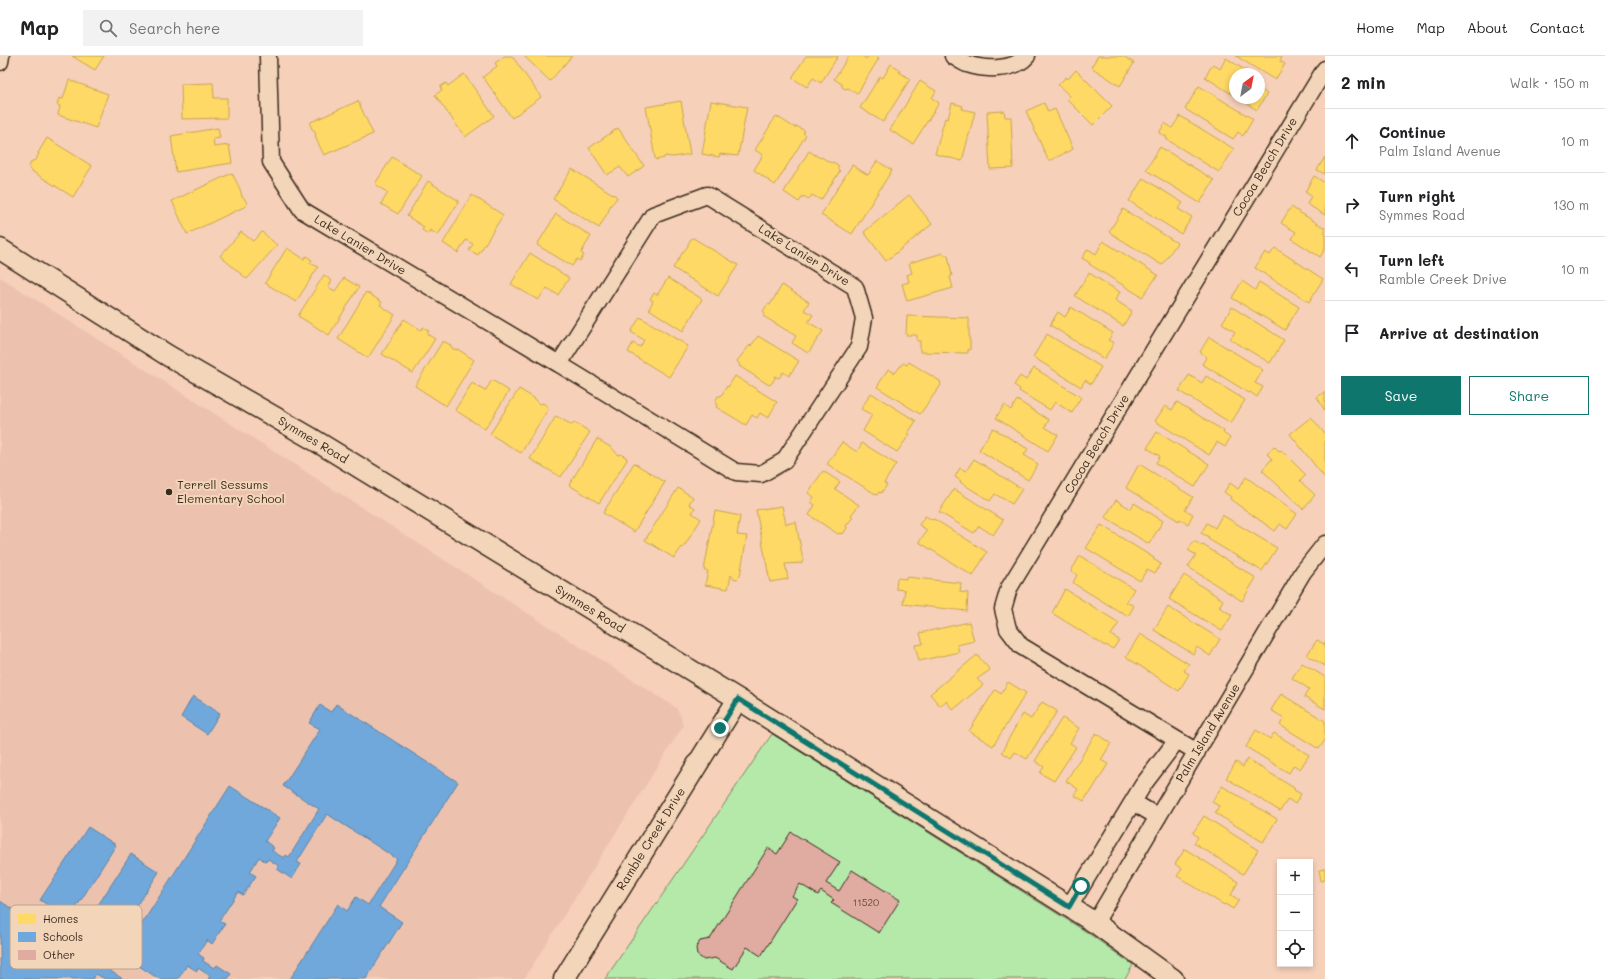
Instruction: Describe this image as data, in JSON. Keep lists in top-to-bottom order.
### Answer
{
  "streets": {
    "street": [
      "Cocoa Beach Drive",
      "Lake Lanier Drive",
      "Symmes Road",
      "Palm Island Avenue",
      "Ramble Creek Drive"
    ]
  },
  "crossings": [
    ["Cocoa Beach Drive", "Palm Island Avenue"],
    ["Symmes Road", "Palm Island Avenue"],
    ["Symmes Road", "Ramble Creek Drive"]
  ],
  "places": ["Terrell Sessums Elementary School"],
  "house_numbers": ["11520"],
  "legend": ["Homes", "Schools", "Other"],
  "north": "top right",
  "page": {
    "header": "Map",
    "search": "Search here",
    "nav": [
      "Home",
      "Map",
      "About",
      "Contact"
    ],
    "heading": ["2 min", "Walk · 150 m"],
    "list": [
      ["Continue", "Palm Island Avenue", "10 m"],
      ["Turn right", "Symmes Road", "130 m"],
      ["Turn left", "Ramble Creek Drive", "10 m"],
      "Arrive at destination"
    ],
    "buttons": ["Save", "Share"],
    "map_buttons": ["+", "−"]
  }
}
